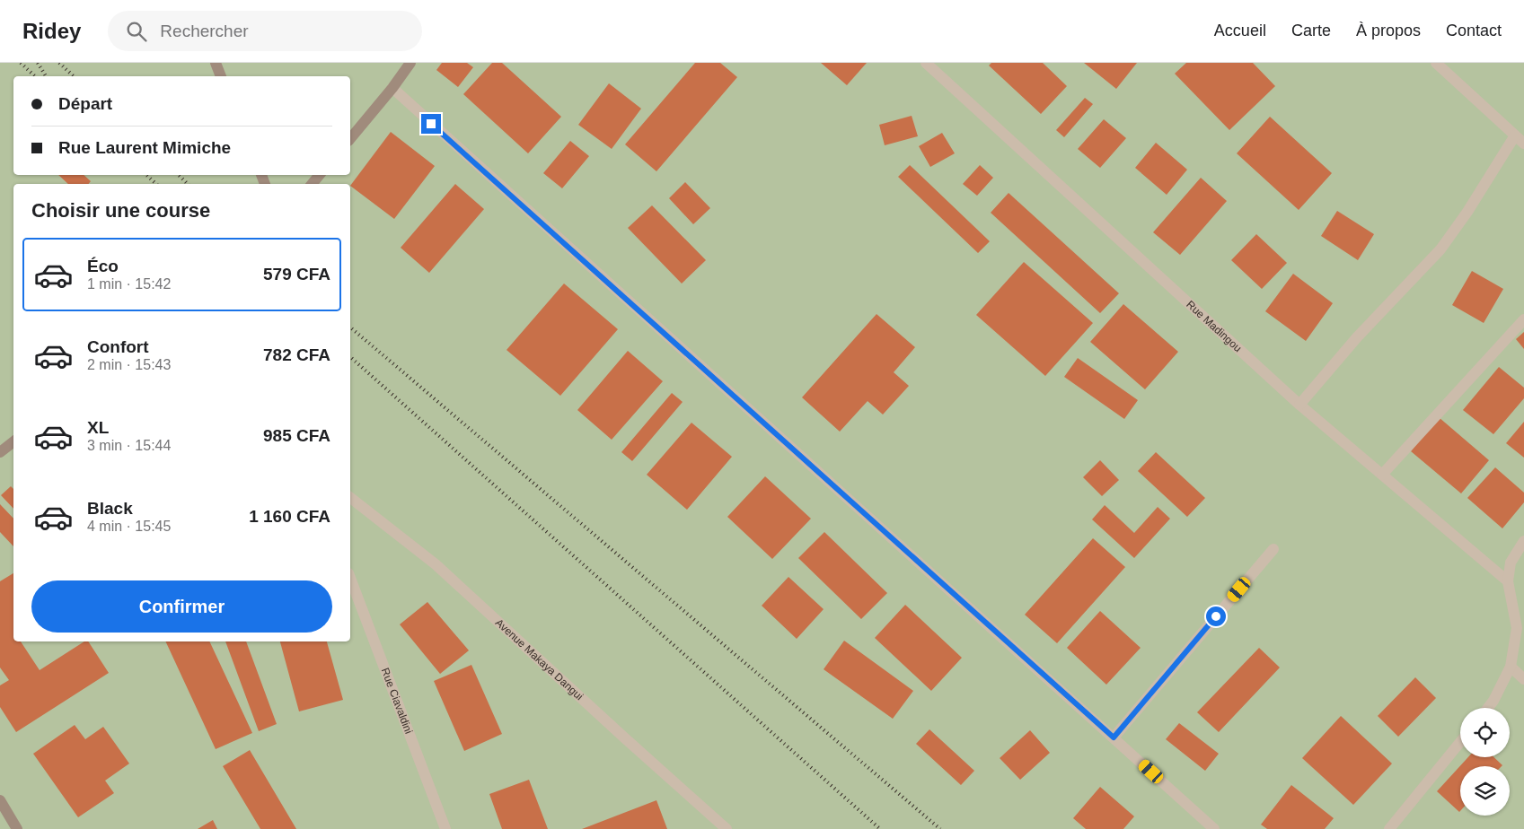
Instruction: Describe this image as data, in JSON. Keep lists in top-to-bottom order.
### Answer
{
  "streets": {
    "street": ["Rue Madingou", "Avenue Makaya Dangui", "Rue Ciavaldini"]
  },
  "page": {
    "header": "Ridey",
    "search": "Rechercher",
    "nav": [
      "Accueil",
      "Carte",
      "À propos",
      "Contact"
    ],
    "banner": ["Départ", "Rue Laurent Mimiche"],
    "heading": "Choisir une course",
    "list": [
      {
        "name": "Éco",
        "note": "1 min · 15:42",
        "value": "579 CFA"
      },
      {
        "name": "Confort",
        "note": "2 min · 15:43",
        "value": "782 CFA"
      },
      {
        "name": "XL",
        "note": "3 min · 15:44",
        "value": "985 CFA"
      },
      {
        "name": "Black",
        "note": "4 min · 15:45",
        "value": "1 160 CFA"
      }
    ],
    "buttons": "Confirmer"
  }
}
